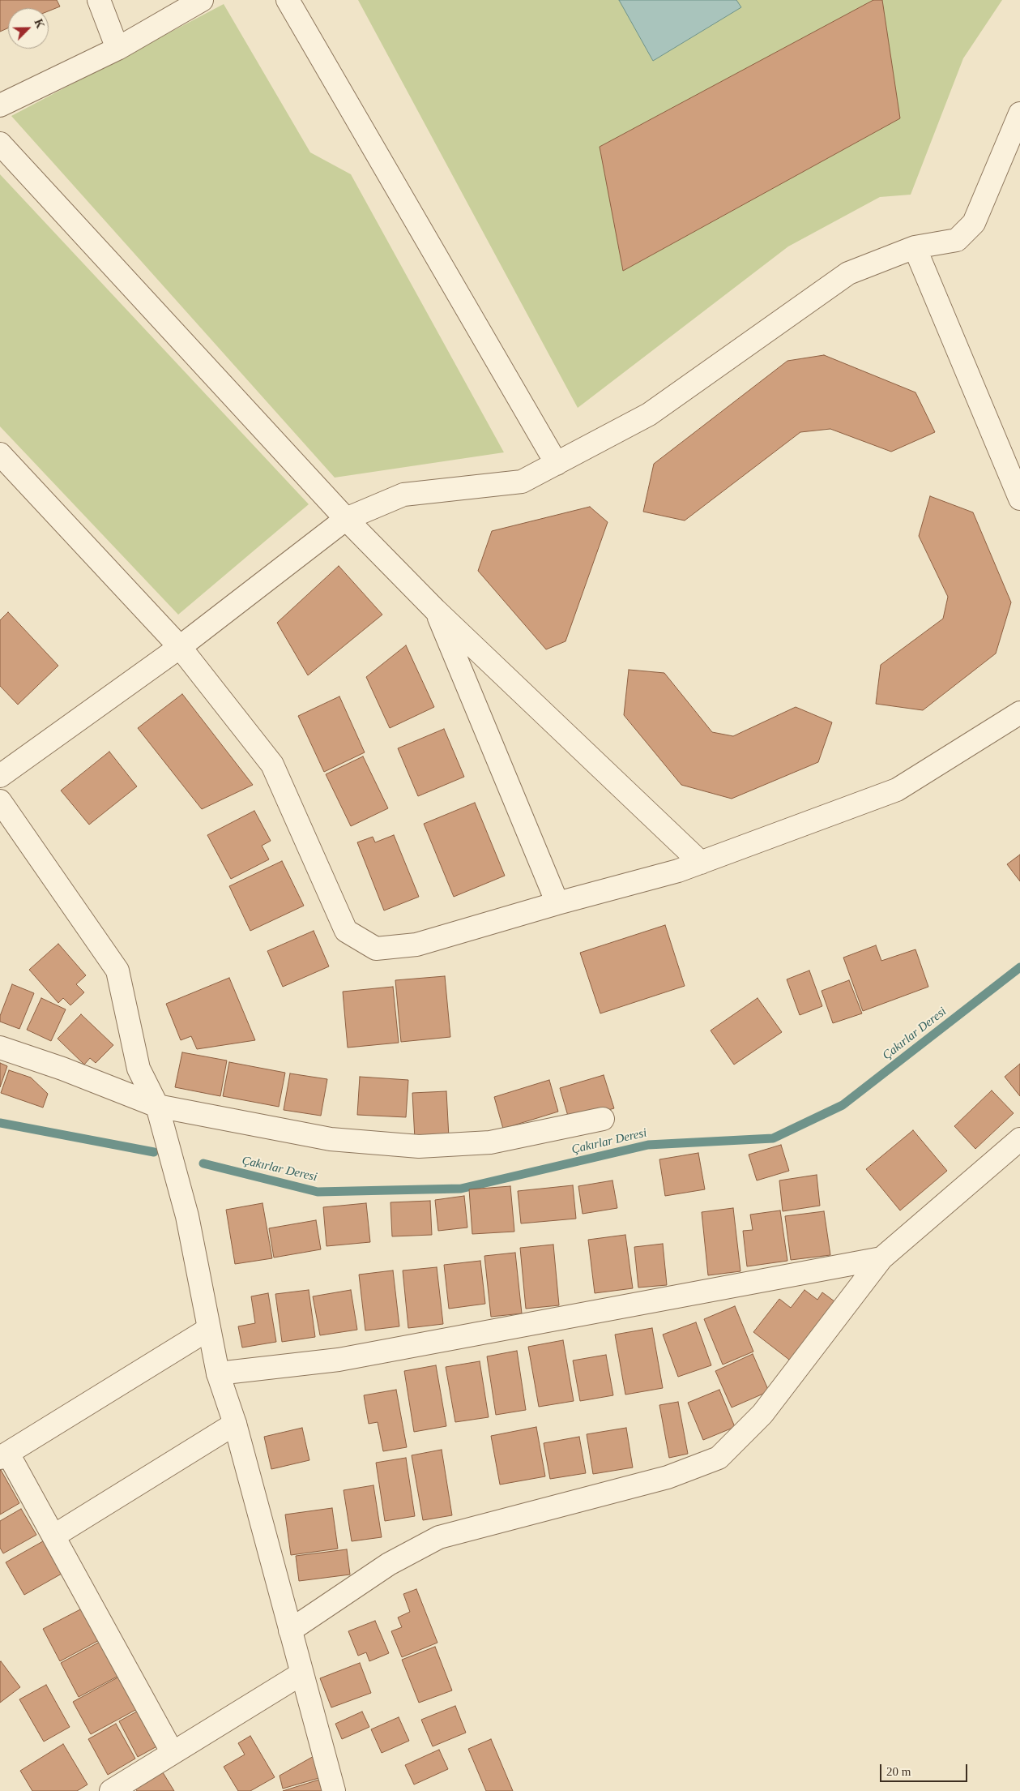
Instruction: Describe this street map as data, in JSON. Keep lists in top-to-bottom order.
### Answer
{
  "water": ["Çakırlar Deresi"],
  "scale_bar": "20 m",
  "north": "top right"
}
